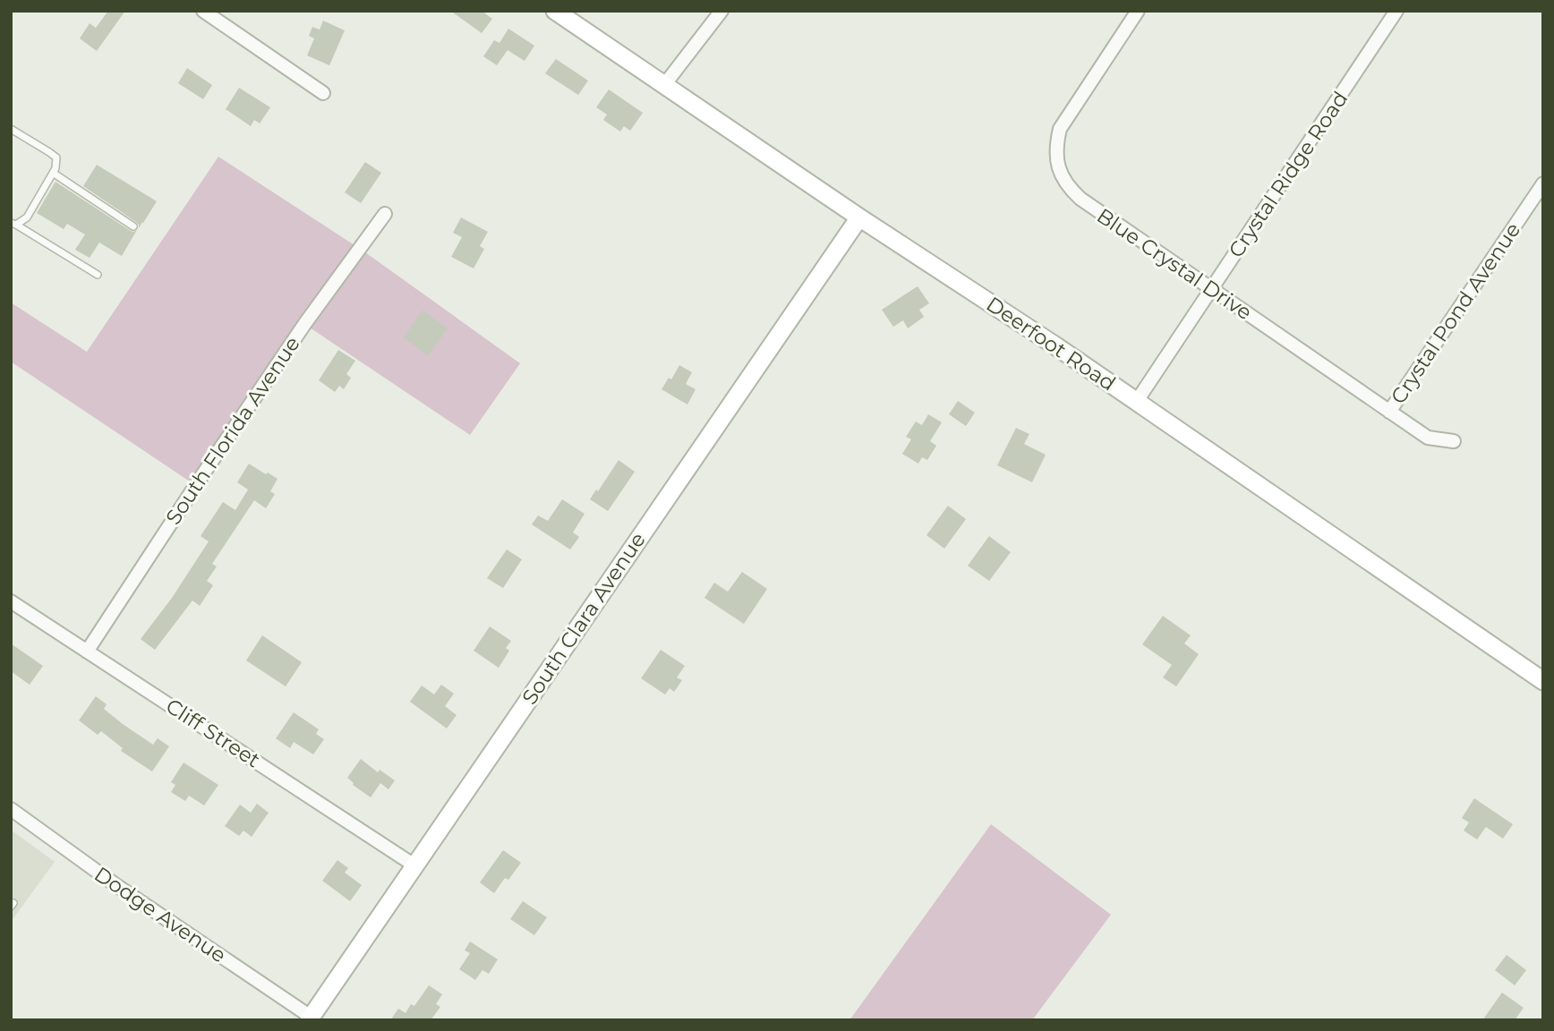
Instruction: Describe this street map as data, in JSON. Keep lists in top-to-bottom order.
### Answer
{
  "streets": {
    "street": [
      "Crystal Ridge Road",
      "Blue Crystal Drive",
      "Crystal Pond Avenue",
      "Deerfoot Road",
      "South Florida Avenue",
      "South Clara Avenue",
      "Cliff Street",
      "Dodge Avenue"
    ]
  },
  "crossings": [
    ["Crystal Ridge Road", "Blue Crystal Drive"],
    ["Crystal Ridge Road", "Deerfoot Road"],
    ["Blue Crystal Drive", "Crystal Pond Avenue"],
    ["Deerfoot Road", "South Clara Avenue"],
    ["South Florida Avenue", "Cliff Street"],
    ["South Clara Avenue", "Cliff Street"],
    ["South Clara Avenue", "Dodge Avenue"]
  ]
}
